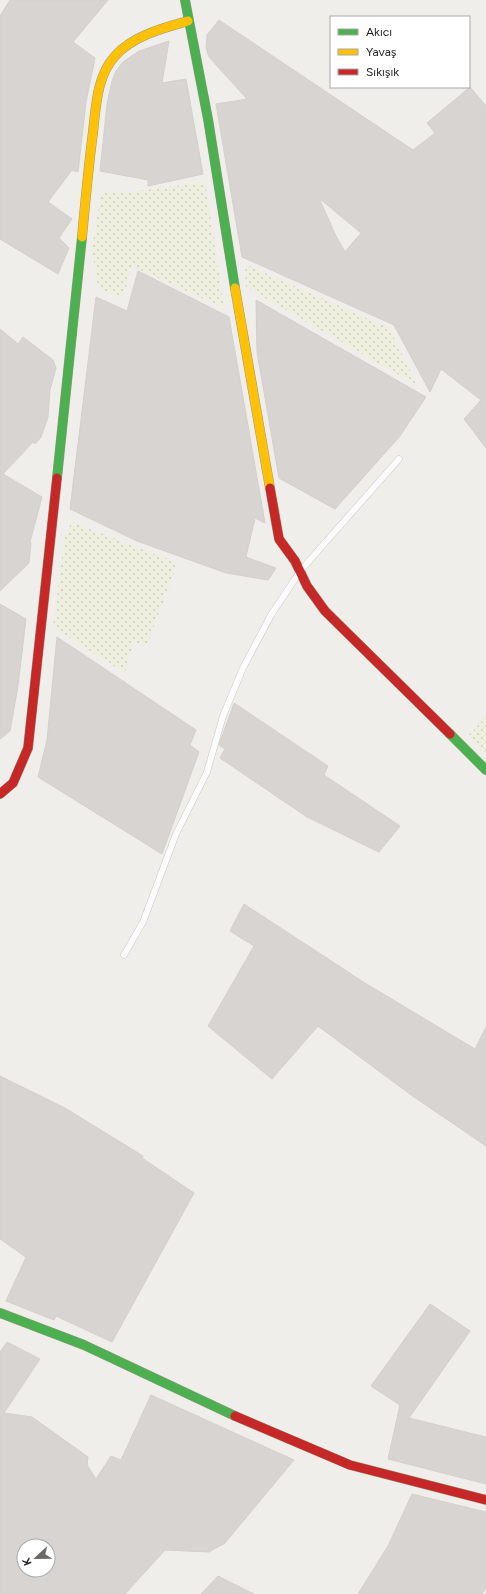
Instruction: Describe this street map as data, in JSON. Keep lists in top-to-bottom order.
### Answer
{
  "legend": ["Akıcı", "Yavaş", "Sıkışık"],
  "north": "left"
}
